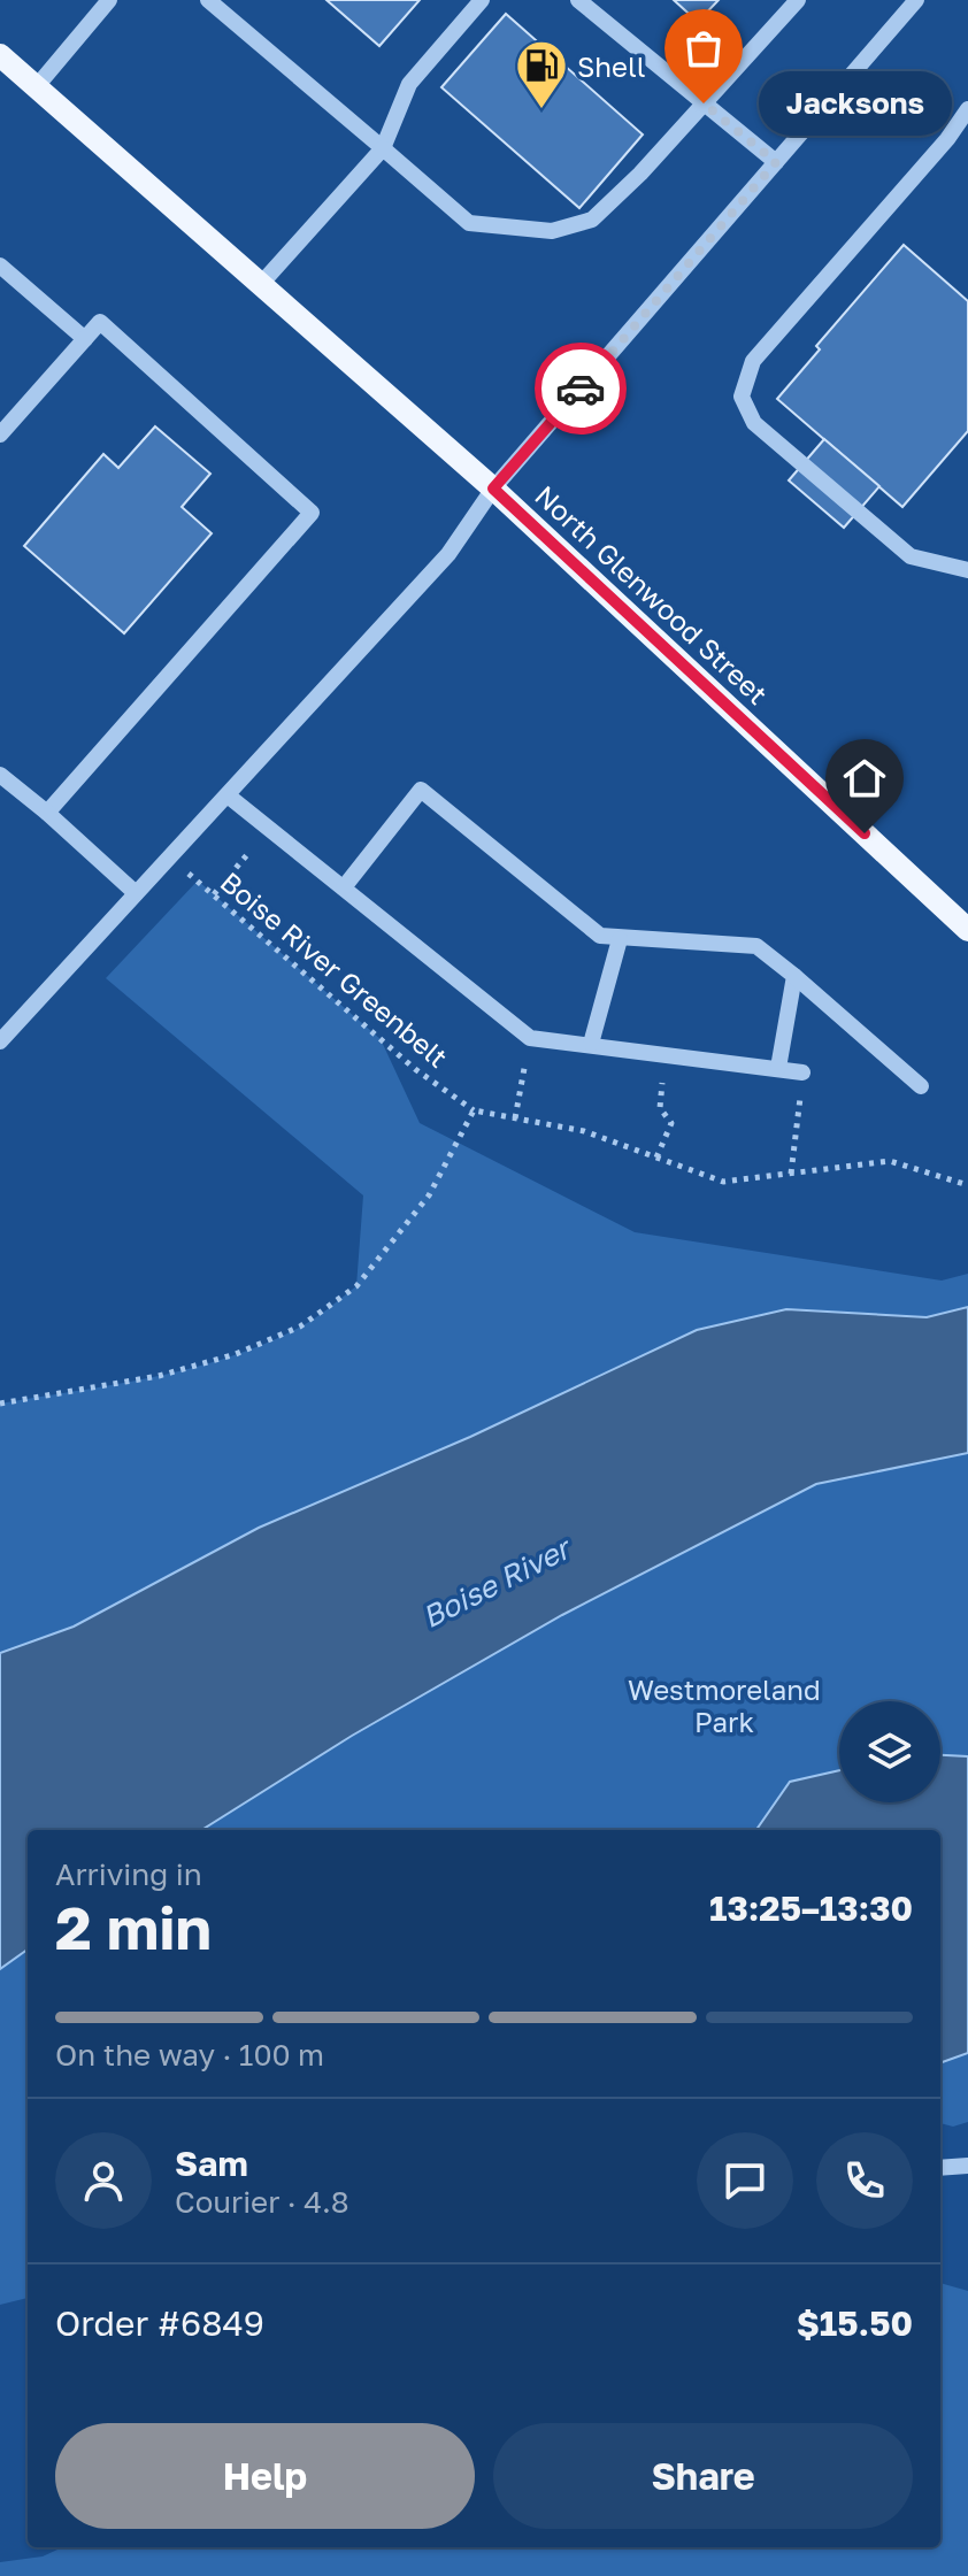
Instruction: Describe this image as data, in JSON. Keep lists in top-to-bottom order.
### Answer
{
  "streets": {
    "main road": ["North Glenwood Street"],
    "path": ["Boise River Greenbelt"]
  },
  "water": ["Boise River"],
  "parks": ["Westmoreland Park"],
  "places": {
    "other": ["Jacksons"],
    "fuel station": ["Shell"]
  },
  "page": {
    "bubble": "Jacksons",
    "heading": ["2 min", "Arriving in", "13:25–13:30"],
    "panel": [
      "Sam",
      "Courier · 4.8",
      "Order #6849",
      "$15.50"
    ],
    "bar": "On the way · 100 m",
    "buttons": ["Help", "Share"]
  }
}
